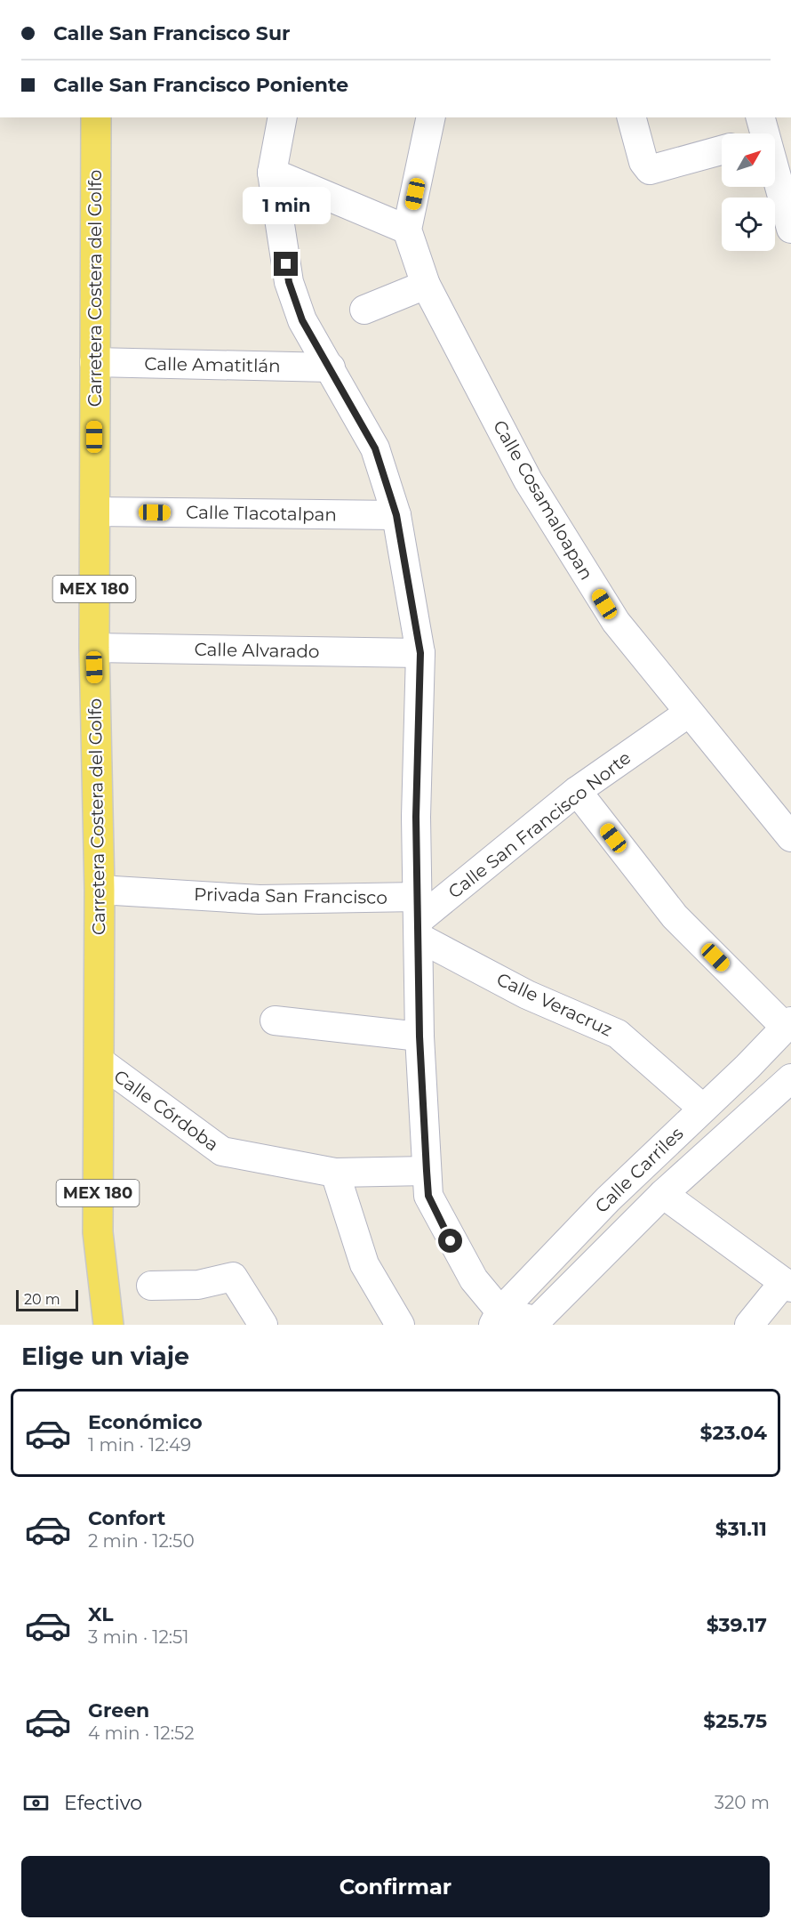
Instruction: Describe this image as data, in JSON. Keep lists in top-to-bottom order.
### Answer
{
  "streets": {
    "main road": ["Carretera Costera del Golfo", "MEX 180"],
    "street": [
      "Calle Amatitlán",
      "Calle Cosamaloapan",
      "Calle Tlacotalpan",
      "Calle Alvarado",
      "Calle San Francisco Norte",
      "Privada San Francisco",
      "Calle Veracruz",
      "Calle Córdoba",
      "Calle Carriles"
    ]
  },
  "crossings": [
    ["Carretera Costera del Golfo", "Calle Amatitlán"],
    ["Carretera Costera del Golfo", "Calle Tlacotalpan"],
    ["Carretera Costera del Golfo", "Calle Alvarado"],
    ["Carretera Costera del Golfo", "Privada San Francisco"],
    ["Carretera Costera del Golfo", "Calle Córdoba"],
    ["Calle Cosamaloapan", "Calle San Francisco Norte"],
    ["Calle San Francisco Norte", "Privada San Francisco"],
    ["Calle San Francisco Norte", "Calle Veracruz"],
    ["Privada San Francisco", "Calle Veracruz"],
    ["Calle Veracruz", "Calle Carriles"]
  ],
  "scale_bar": "20 m",
  "north": "top right",
  "page": {
    "banner": ["Calle San Francisco Sur", "Calle San Francisco Poniente"],
    "bubble": "1 min",
    "scale": "20 m",
    "heading": "Elige un viaje",
    "list": [
      {
        "name": "Económico",
        "note": "1 min · 12:49",
        "value": "$23.04"
      },
      {
        "name": "Confort",
        "note": "2 min · 12:50",
        "value": "$31.11"
      },
      {
        "name": "XL",
        "note": "3 min · 12:51",
        "value": "$39.17"
      },
      {
        "name": "Green",
        "note": "4 min · 12:52",
        "value": "$25.75"
      }
    ],
    "pay": ["Efectivo", "320 m"],
    "buttons": "Confirmar"
  }
}
